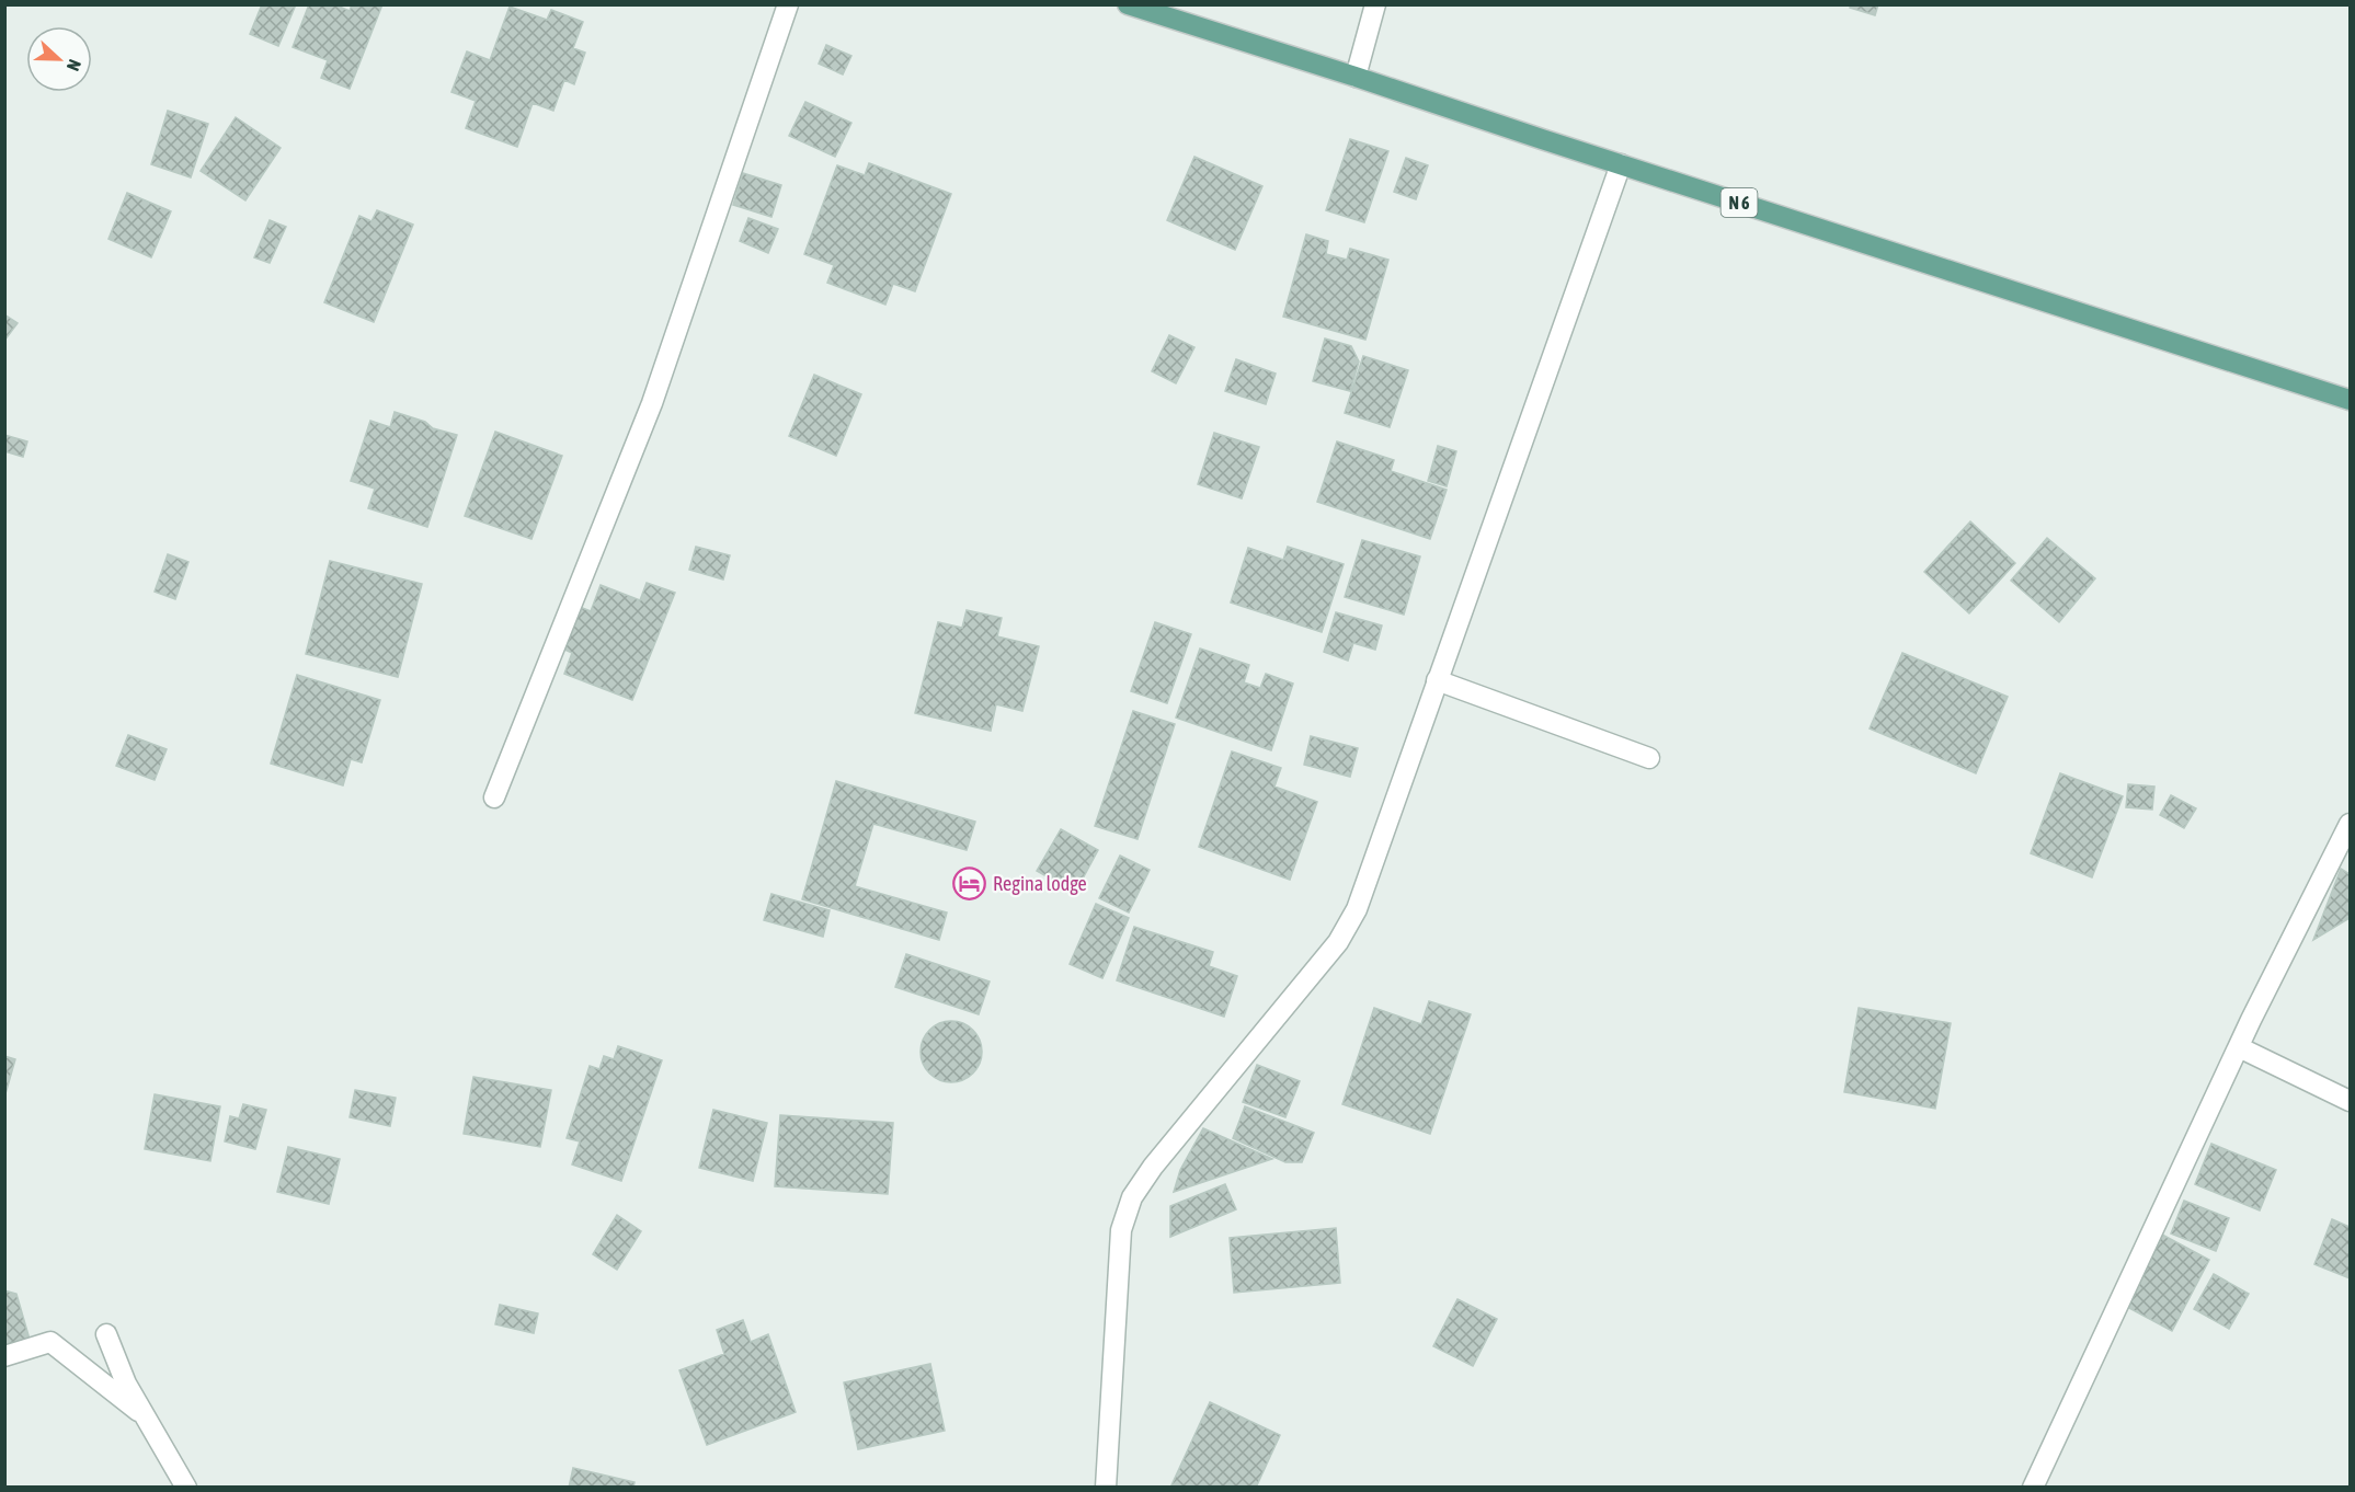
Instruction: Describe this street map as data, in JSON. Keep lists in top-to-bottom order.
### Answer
{
  "streets": {
    "main road": ["N 6"]
  },
  "places": {
    "hotel": ["Regina lodge"]
  },
  "north": "right"
}
